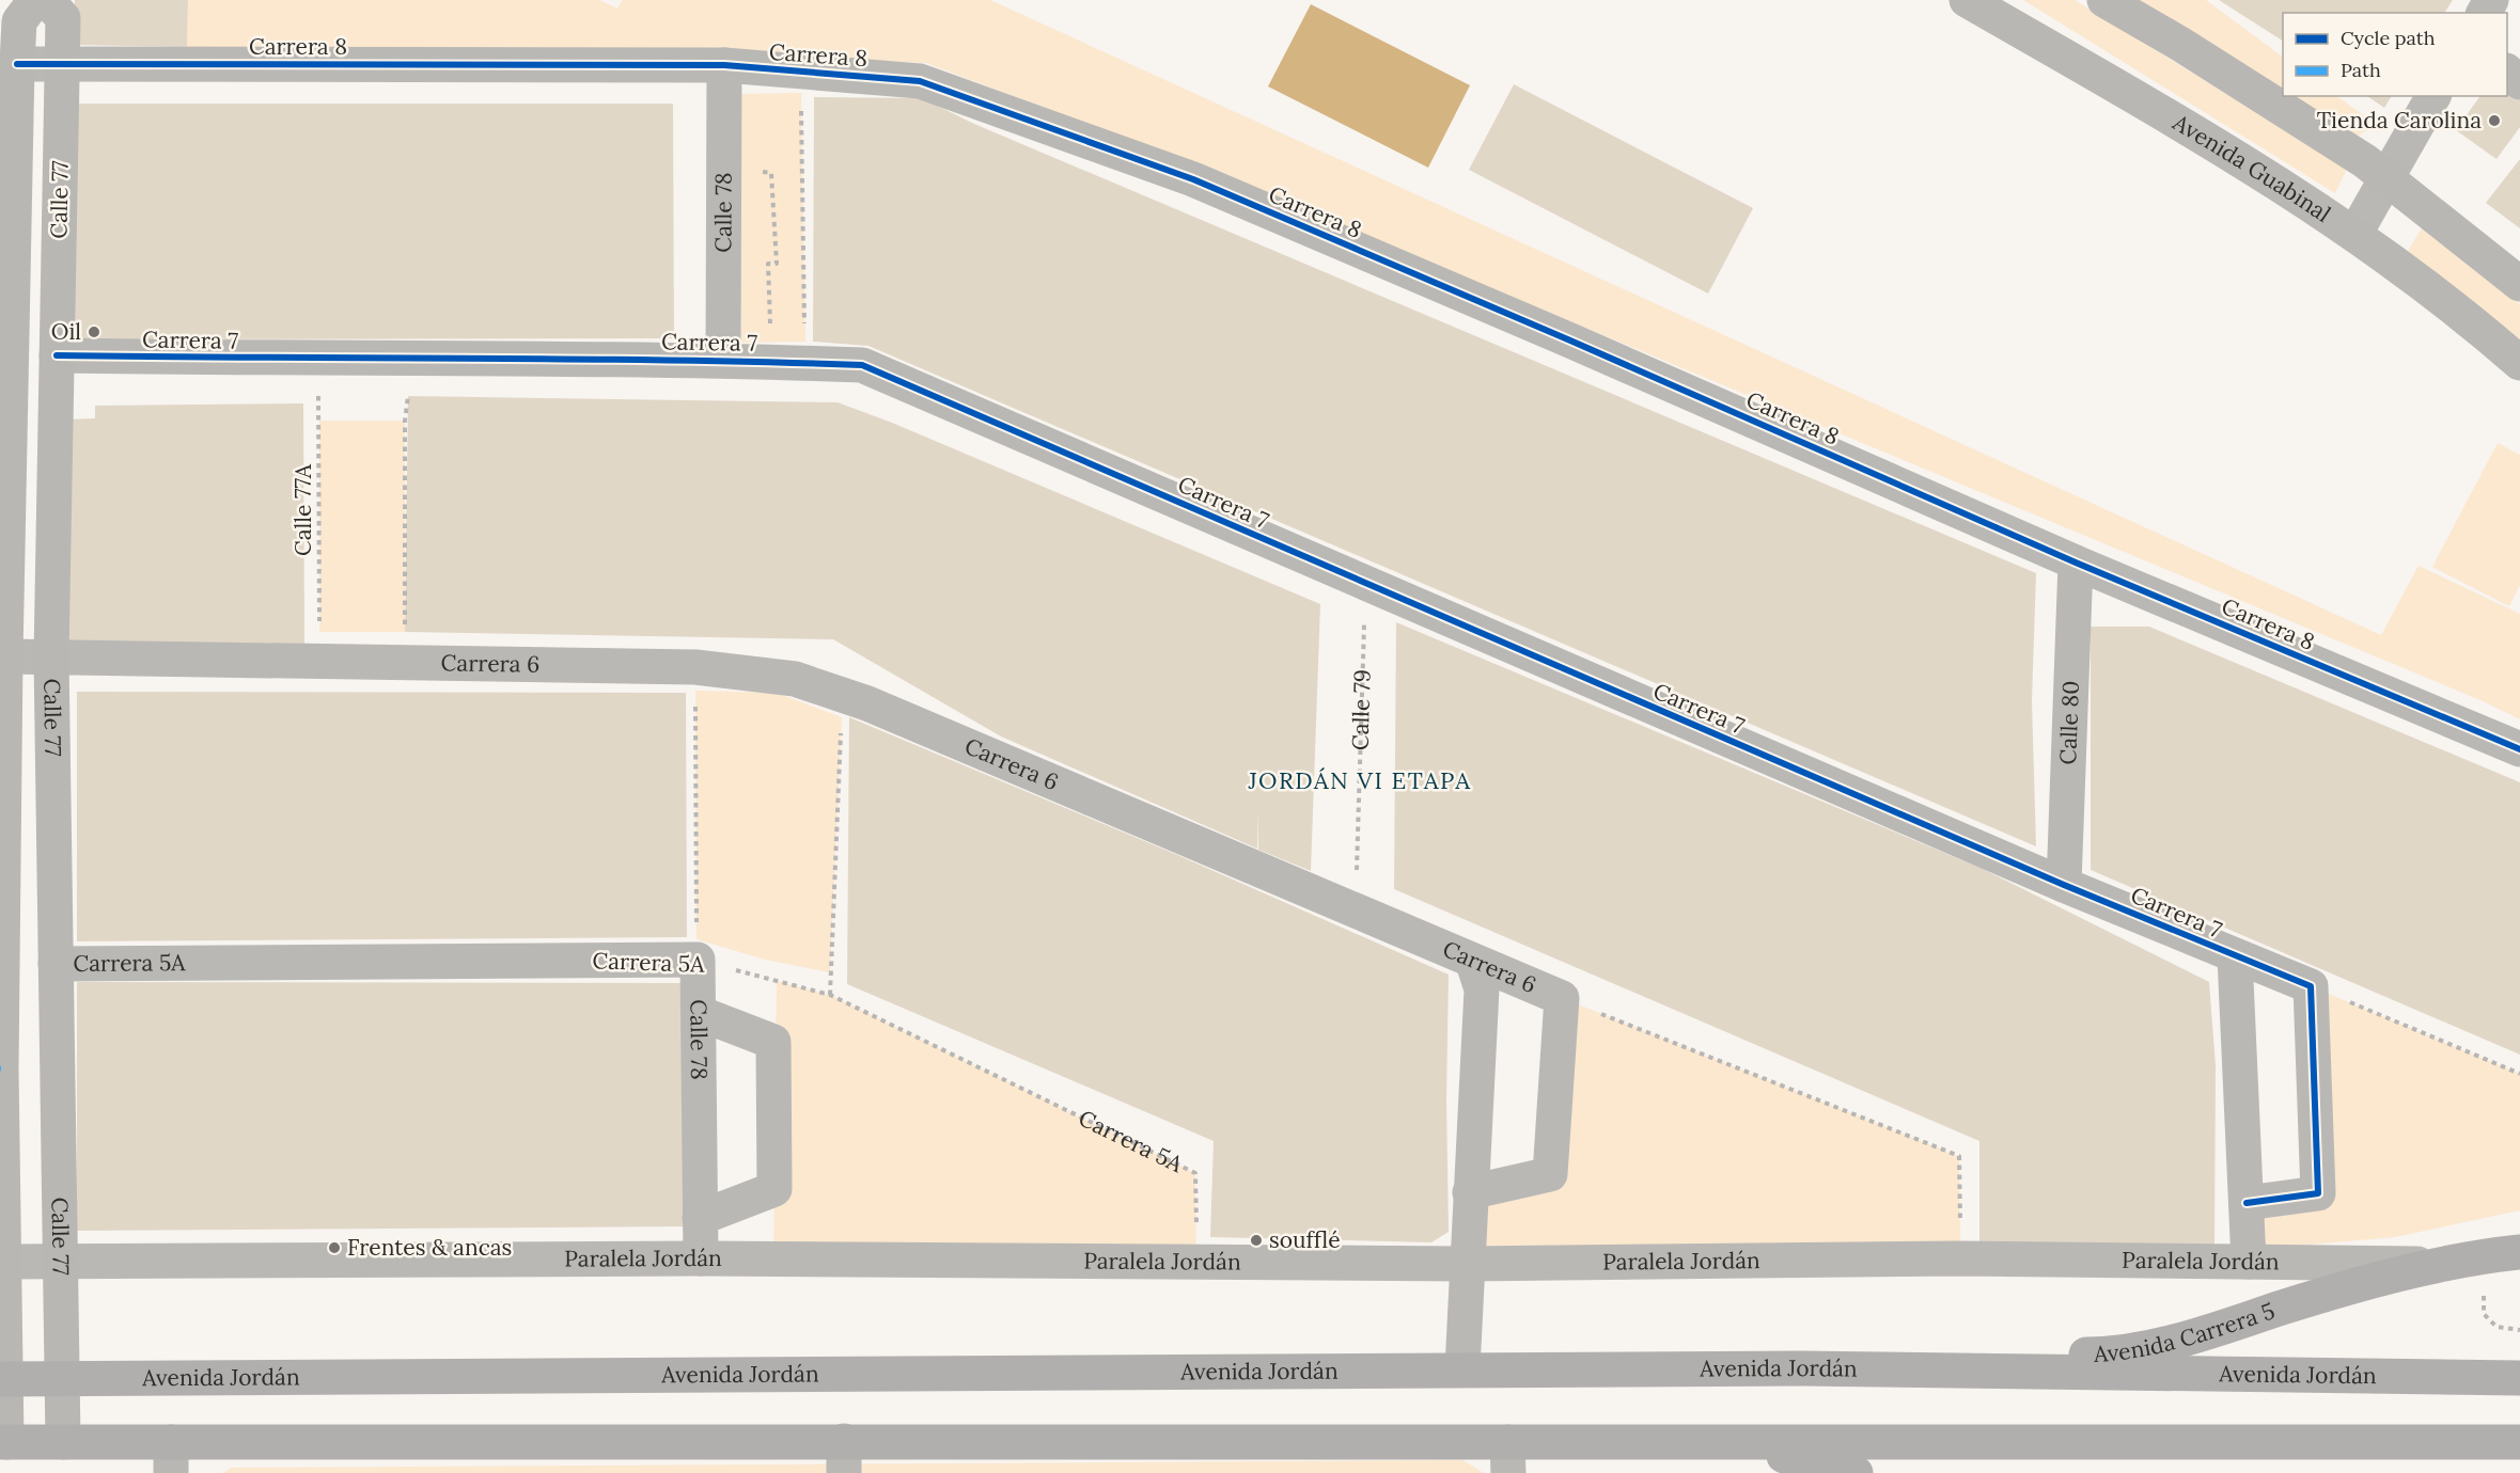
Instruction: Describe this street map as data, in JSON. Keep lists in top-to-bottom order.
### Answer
{
  "streets": {
    "main road": ["Avenida Carrera 5", "Avenida Jordán"],
    "street": [
      "Carrera 8",
      "Avenida Guabinal",
      "Calle 77",
      "Calle 78",
      "Carrera 7",
      "Carrera 6",
      "Calle 80",
      "Carrera 5A",
      "Paralela Jordán"
    ],
    "path": ["Calle 77A", "Calle 79"]
  },
  "crossings": [
    ["Carrera 8", "Calle 77"],
    ["Carrera 8", "Calle 78"],
    ["Carrera 8", "Calle 80"],
    ["Calle 77", "Carrera 7"],
    ["Calle 77", "Carrera 6"],
    ["Calle 77", "Carrera 5A"],
    ["Calle 77", "Paralela Jordán"],
    ["Calle 77", "Avenida Jordán"],
    ["Calle 78", "Carrera 7"],
    ["Calle 78", "Carrera 5A"],
    ["Calle 78", "Paralela Jordán"],
    ["Carrera 7", "Calle 77A"],
    ["Carrera 7", "Calle 79"],
    ["Carrera 7", "Calle 80"],
    ["Calle 77A", "Carrera 6"],
    ["Carrera 6", "Calle 79"],
    ["Carrera 6", "Paralela Jordán"],
    ["Carrera 5A", "Paralela Jordán"],
    ["Paralela Jordán", "Avenida Carrera 5"],
    ["Avenida Carrera 5", "Avenida Jordán"]
  ],
  "districts": ["JORDÁN VI ETAPA"],
  "places": [
    "Tienda Carolina",
    "Oil",
    "soufflé",
    "Frentes & ancas"
  ],
  "legend": ["Cycle path", "Path"]
}
